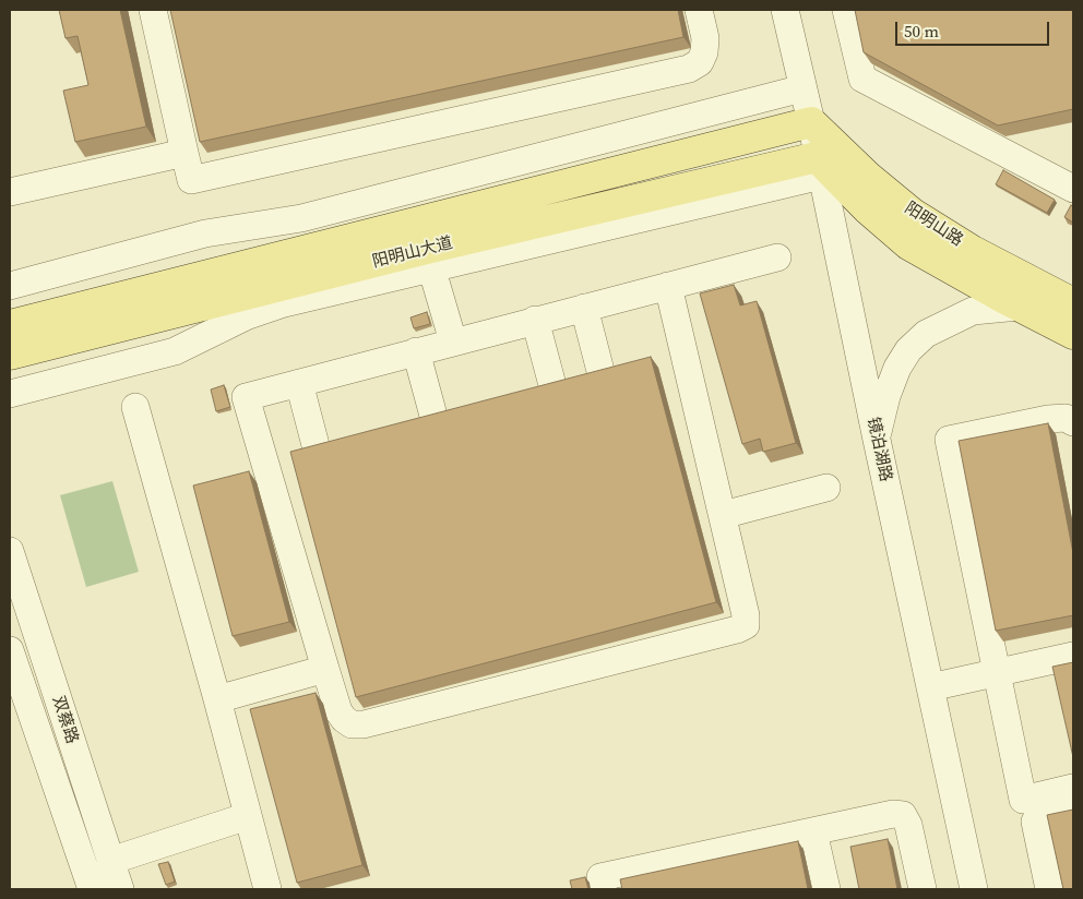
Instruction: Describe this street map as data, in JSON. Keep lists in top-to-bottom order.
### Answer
{
  "streets": {
    "main road": ["阳明山路", "阳明山大道"],
    "street": ["镜泊湖路", "双蔡路"]
  },
  "crossings": [
    ["阳明山路", "阳明山大道"],
    ["阳明山路", "镜泊湖路"],
    ["阳明山大道", "镜泊湖路"]
  ],
  "scale_bar": "50 m"
}
